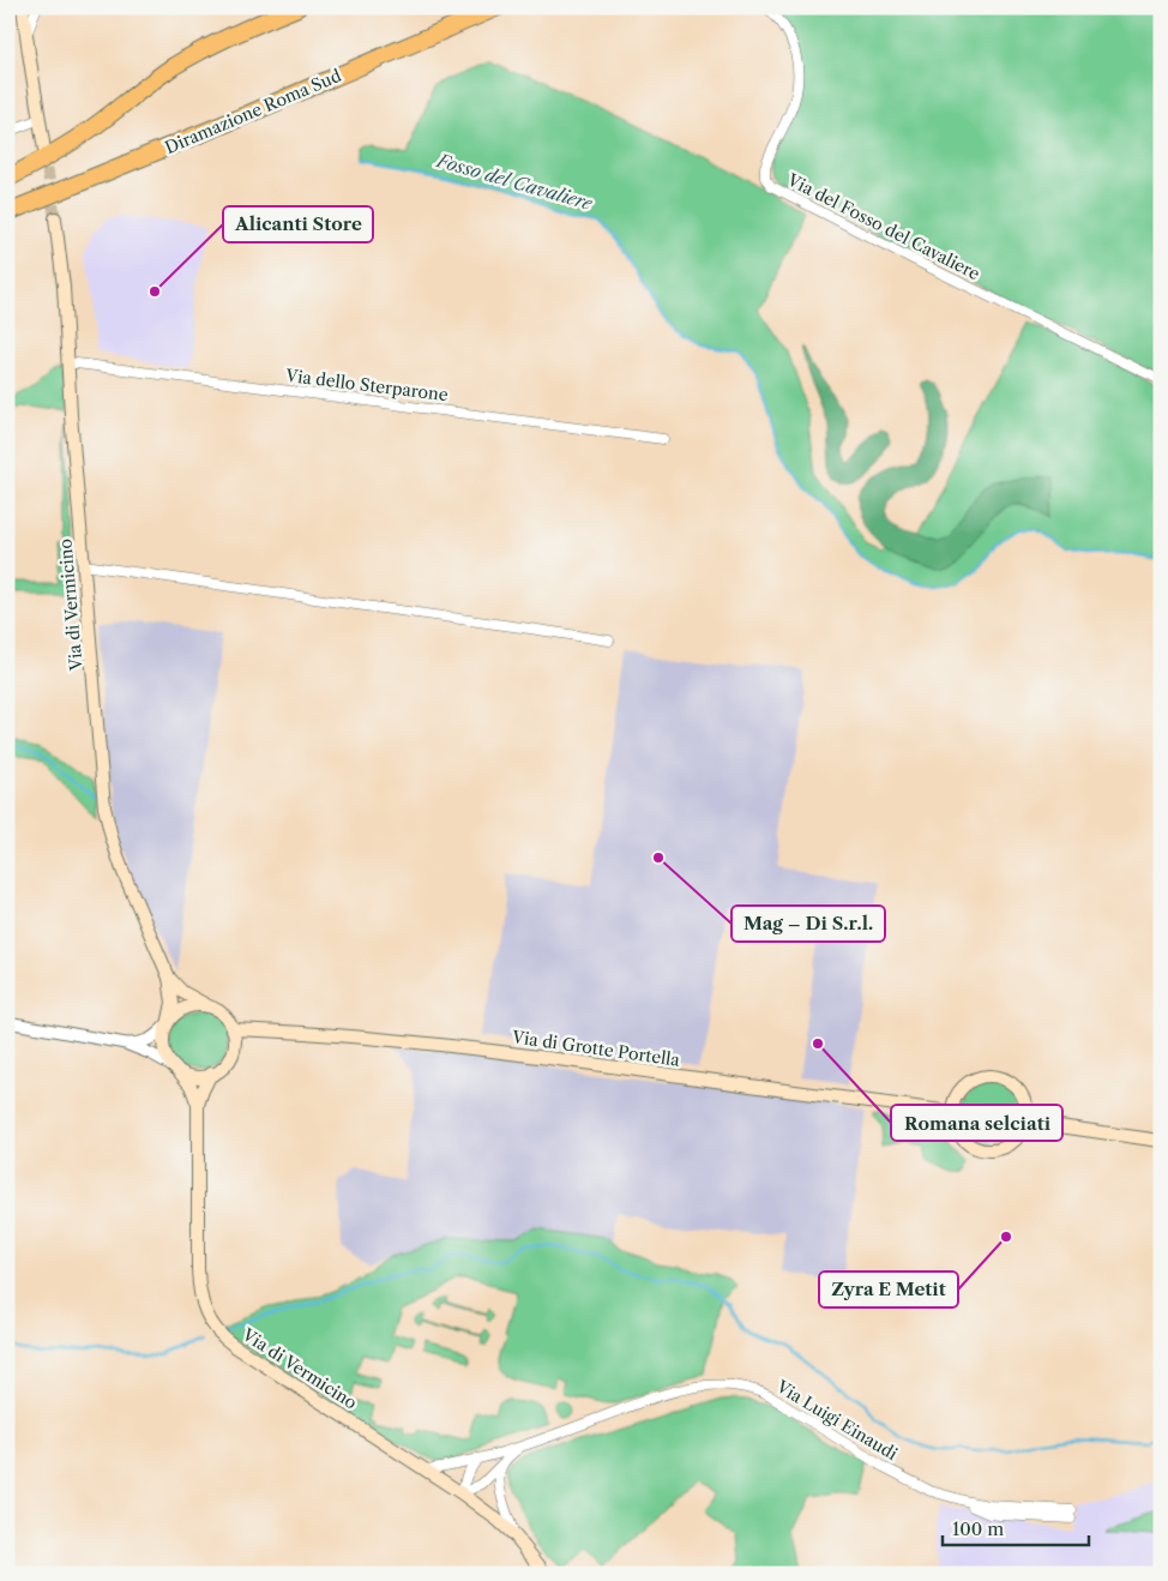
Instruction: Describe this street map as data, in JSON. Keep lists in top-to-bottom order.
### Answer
{
  "streets": {
    "highway": ["Diramazione Roma Sud"],
    "main road": ["Via di Vermicino", "Via di Grotte Portella"],
    "street": ["Via del Fosso del Cavaliere", "Via dello Sterparone", "Via Luigi Einaudi"]
  },
  "crossings": [
    ["Via dello Sterparone", "Via di Vermicino"],
    ["Via di Vermicino", "Via di Grotte Portella"],
    ["Via di Vermicino", "Via Luigi Einaudi"]
  ],
  "water": ["Fosso del Cavaliere"],
  "places": [
    "Alicanti Store",
    "Mag – Di S.r.l.",
    "Romana selciati",
    "Zyra E Metit"
  ],
  "scale_bar": "100 m"
}
